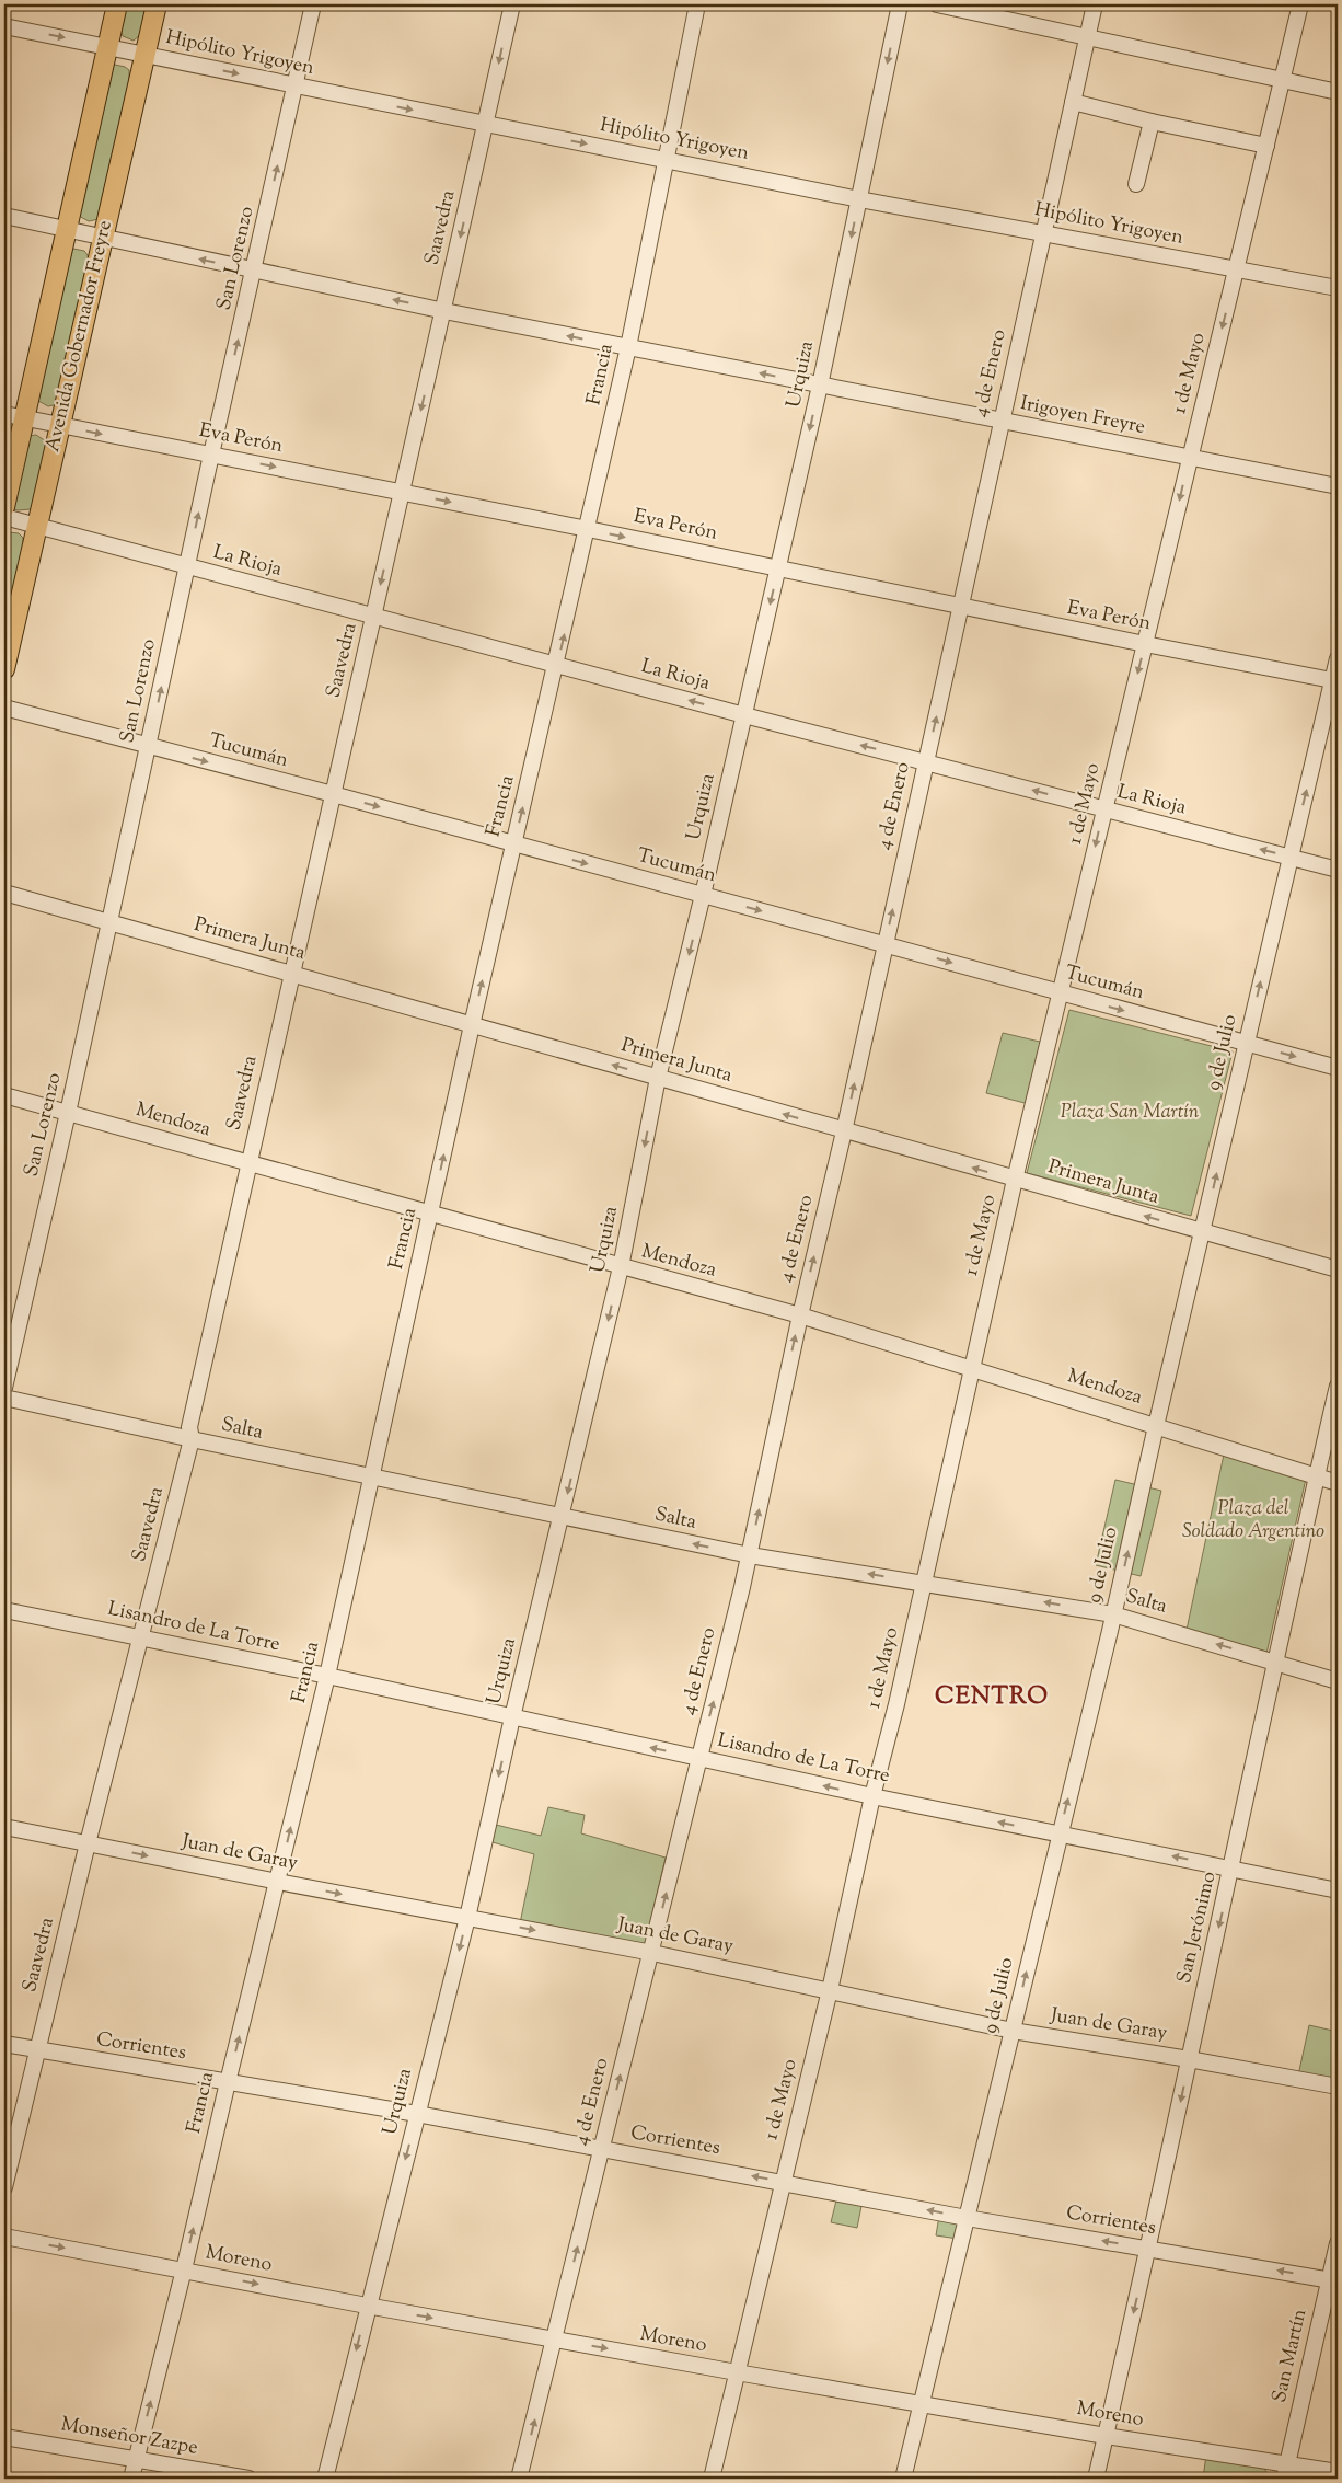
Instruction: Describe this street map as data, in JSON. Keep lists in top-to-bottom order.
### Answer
{
  "streets": {
    "main road": ["Avenida Gobernador Freyre"],
    "street": [
      "Hipólito Yrigoyen",
      "Saavedra",
      "San Lorenzo",
      "4 de Enero",
      "1 de Mayo",
      "Francia",
      "Urquiza",
      "Irigoyen Freyre",
      "Eva Perón",
      "La Rioja",
      "Tucumán",
      "Primera Junta",
      "9 de Julio",
      "Mendoza",
      "Salta",
      "Lisandro de La Torre",
      "Juan de Garay",
      "San Jerónimo",
      "Corrientes",
      "Moreno",
      "San Martín",
      "Monseñor Zazpe"
    ]
  },
  "crossings": [
    ["Hipólito Yrigoyen", "Saavedra"],
    ["Hipólito Yrigoyen", "San Lorenzo"],
    ["Hipólito Yrigoyen", "Avenida Gobernador Freyre"],
    ["Hipólito Yrigoyen", "4 de Enero"],
    ["Hipólito Yrigoyen", "1 de Mayo"],
    ["Hipólito Yrigoyen", "Francia"],
    ["Hipólito Yrigoyen", "Urquiza"],
    ["Saavedra", "Irigoyen Freyre"],
    ["Saavedra", "Eva Perón"],
    ["Saavedra", "La Rioja"],
    ["Saavedra", "Tucumán"],
    ["Saavedra", "Primera Junta"],
    ["Saavedra", "Mendoza"],
    ["Saavedra", "Salta"],
    ["Saavedra", "Lisandro de La Torre"],
    ["Saavedra", "Juan de Garay"],
    ["Saavedra", "Corrientes"],
    ["San Lorenzo", "Irigoyen Freyre"],
    ["San Lorenzo", "Eva Perón"],
    ["San Lorenzo", "La Rioja"],
    ["San Lorenzo", "Tucumán"],
    ["San Lorenzo", "Primera Junta"],
    ["San Lorenzo", "Mendoza"],
    ["Avenida Gobernador Freyre", "Irigoyen Freyre"],
    ["Avenida Gobernador Freyre", "Eva Perón"],
    ["Avenida Gobernador Freyre", "La Rioja"],
    ["4 de Enero", "Irigoyen Freyre"],
    ["4 de Enero", "Eva Perón"],
    ["4 de Enero", "La Rioja"],
    ["4 de Enero", "Tucumán"],
    ["4 de Enero", "Primera Junta"],
    ["4 de Enero", "Mendoza"],
    ["4 de Enero", "Salta"],
    ["4 de Enero", "Lisandro de La Torre"],
    ["4 de Enero", "Juan de Garay"],
    ["4 de Enero", "Corrientes"],
    ["4 de Enero", "Moreno"],
    ["1 de Mayo", "Irigoyen Freyre"],
    ["1 de Mayo", "Eva Perón"],
    ["1 de Mayo", "La Rioja"],
    ["1 de Mayo", "Tucumán"],
    ["1 de Mayo", "Primera Junta"],
    ["1 de Mayo", "Mendoza"],
    ["1 de Mayo", "Salta"],
    ["1 de Mayo", "Lisandro de La Torre"],
    ["1 de Mayo", "Juan de Garay"],
    ["1 de Mayo", "Corrientes"],
    ["1 de Mayo", "Moreno"],
    ["Francia", "Irigoyen Freyre"],
    ["Francia", "Eva Perón"],
    ["Francia", "La Rioja"],
    ["Francia", "Tucumán"],
    ["Francia", "Primera Junta"],
    ["Francia", "Mendoza"],
    ["Francia", "Salta"],
    ["Francia", "Lisandro de La Torre"],
    ["Francia", "Juan de Garay"],
    ["Francia", "Corrientes"],
    ["Francia", "Moreno"],
    ["Francia", "Monseñor Zazpe"],
    ["Urquiza", "Irigoyen Freyre"],
    ["Urquiza", "Eva Perón"],
    ["Urquiza", "La Rioja"],
    ["Urquiza", "Tucumán"],
    ["Urquiza", "Primera Junta"],
    ["Urquiza", "Mendoza"],
    ["Urquiza", "Salta"],
    ["Urquiza", "Lisandro de La Torre"],
    ["Urquiza", "Juan de Garay"],
    ["Urquiza", "Corrientes"],
    ["Urquiza", "Moreno"],
    ["Eva Perón", "9 de Julio"],
    ["La Rioja", "9 de Julio"],
    ["Tucumán", "9 de Julio"],
    ["Primera Junta", "9 de Julio"],
    ["9 de Julio", "Mendoza"],
    ["9 de Julio", "Salta"],
    ["9 de Julio", "Lisandro de La Torre"],
    ["9 de Julio", "Juan de Garay"],
    ["9 de Julio", "Corrientes"],
    ["9 de Julio", "Moreno"],
    ["Mendoza", "San Jerónimo"],
    ["Salta", "San Jerónimo"],
    ["Lisandro de La Torre", "San Jerónimo"],
    ["Juan de Garay", "San Jerónimo"],
    ["San Jerónimo", "Corrientes"],
    ["San Jerónimo", "Moreno"],
    ["Corrientes", "San Martín"],
    ["Moreno", "San Martín"]
  ],
  "one_way": [
    "Hipólito Yrigoyen",
    "San Lorenzo",
    "4 de Enero",
    "Francia",
    "Urquiza",
    "Irigoyen Freyre",
    "Eva Perón",
    "La Rioja",
    "Tucumán",
    "Primera Junta",
    "9 de Julio",
    "Salta",
    "Lisandro de La Torre",
    "Juan de Garay",
    "San Jerónimo",
    "Corrientes",
    "Moreno"
  ],
  "districts": ["CENTRO"],
  "parks": ["Plaza San Martín", "Plaza del Soldado Argentino"]
}
